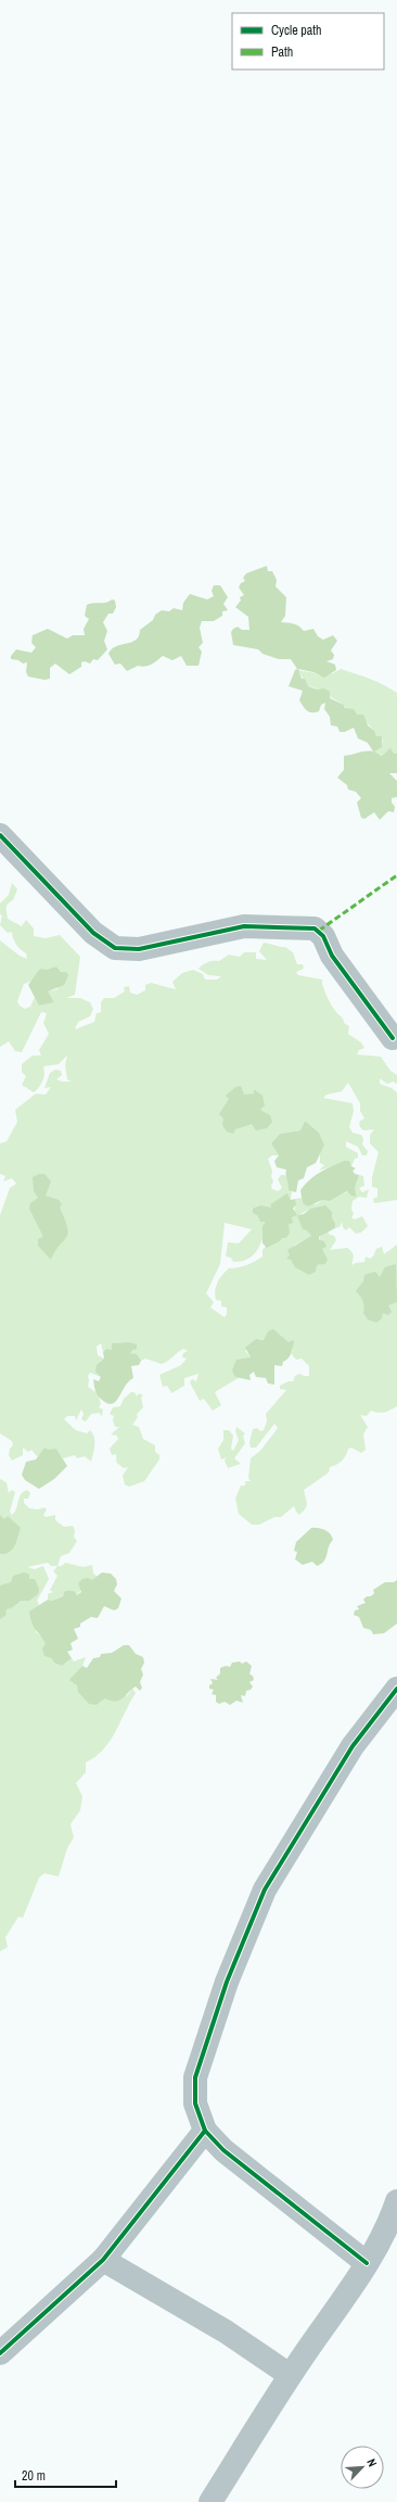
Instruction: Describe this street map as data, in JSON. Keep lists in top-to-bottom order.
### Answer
{
  "legend": ["Cycle path", "Path"],
  "scale_bar": "20 m",
  "north": "top right"
}
